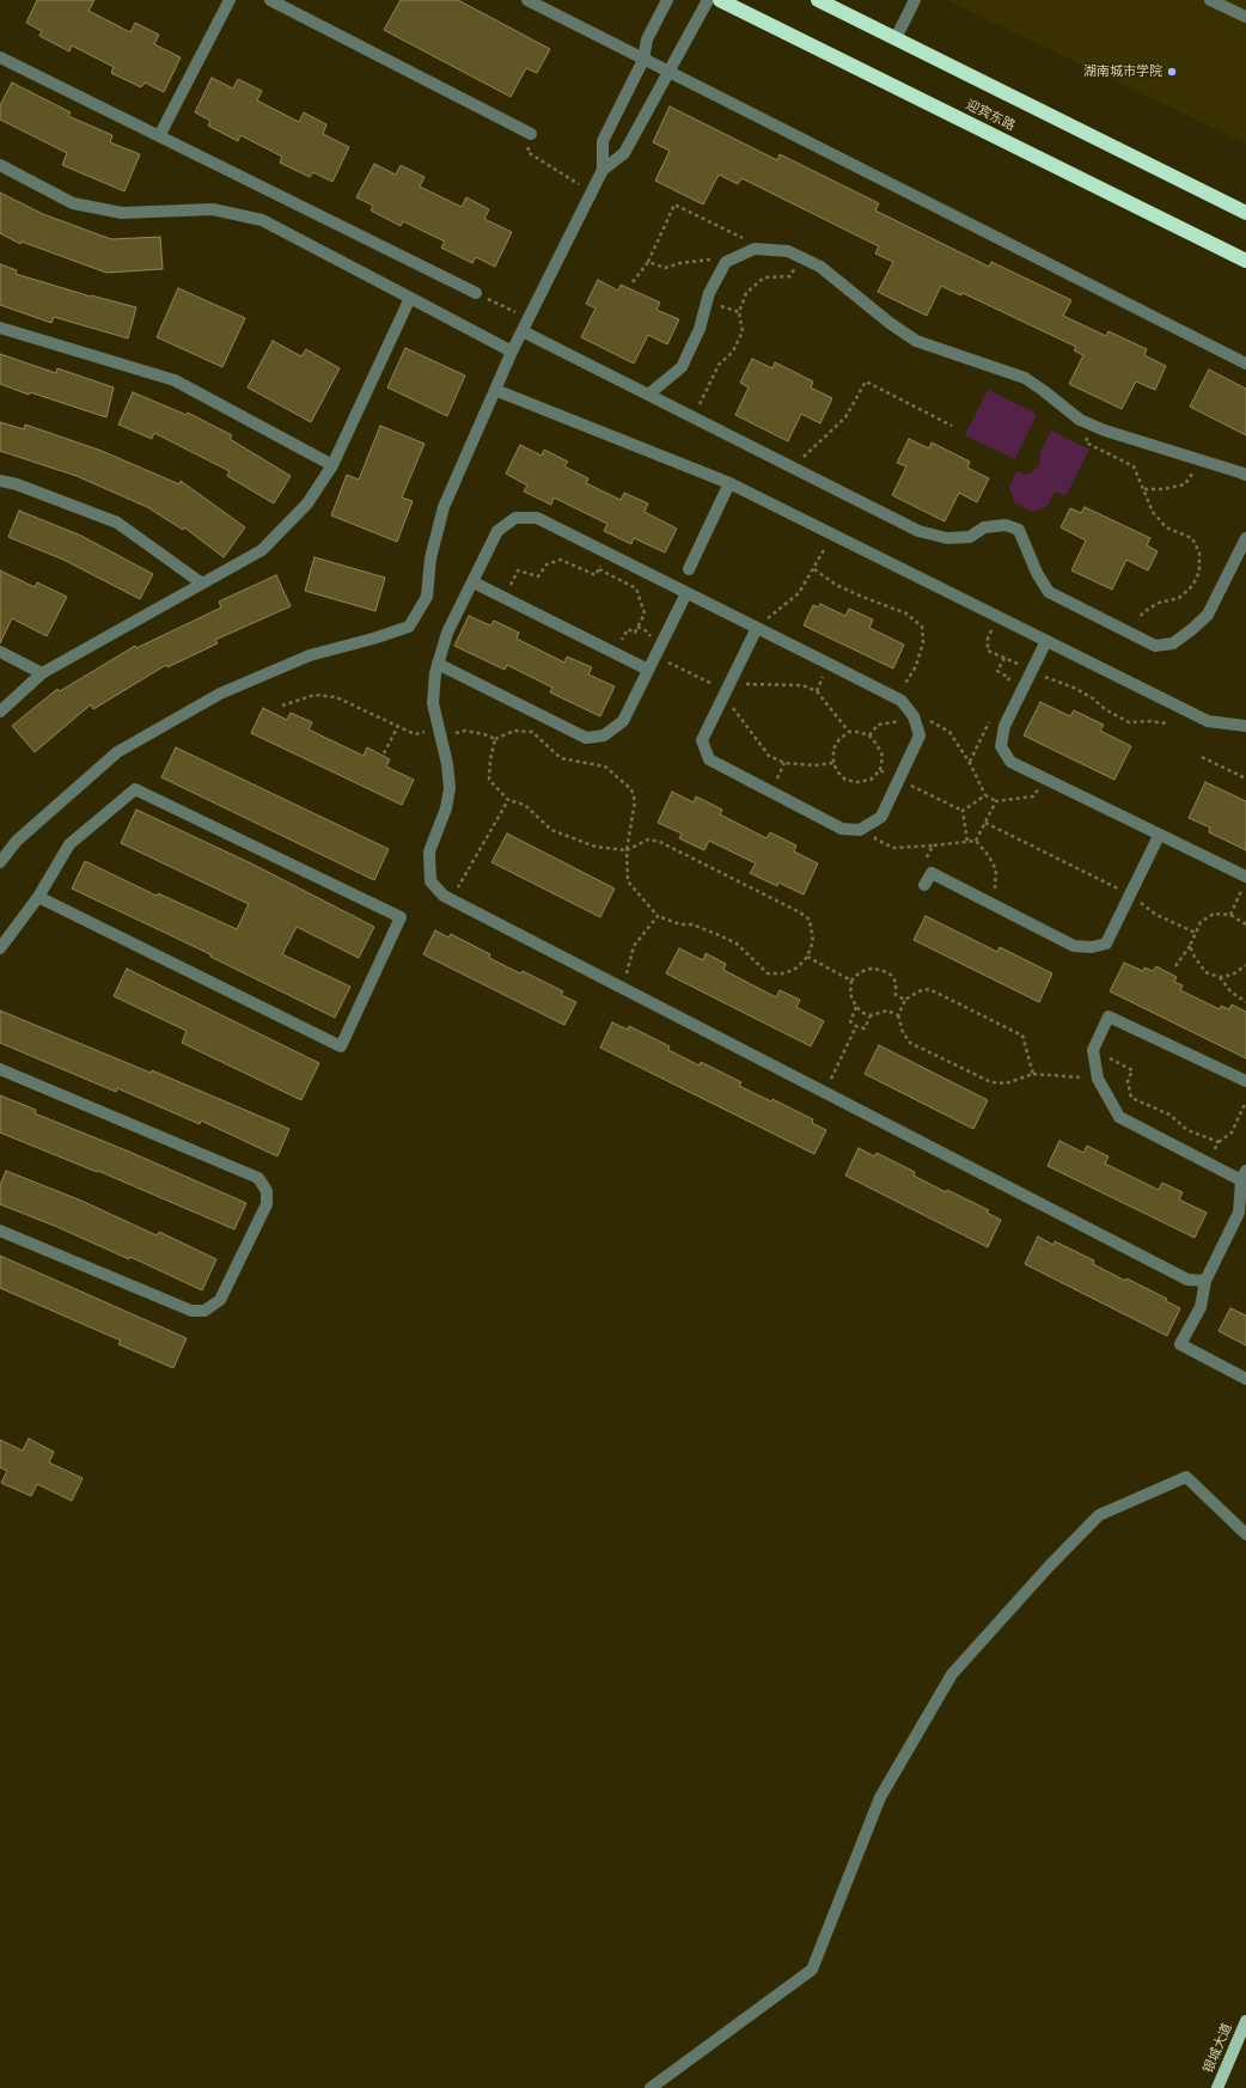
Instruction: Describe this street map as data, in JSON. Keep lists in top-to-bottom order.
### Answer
{
  "streets": {
    "highway": ["迎宾东路"],
    "main road": ["银城大道"]
  },
  "places": ["湖南城市学院"]
}
